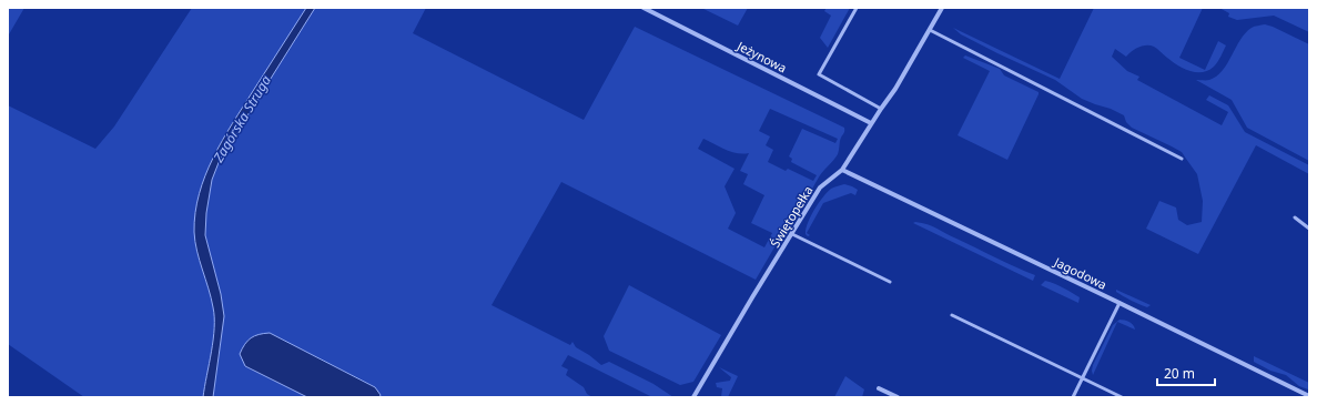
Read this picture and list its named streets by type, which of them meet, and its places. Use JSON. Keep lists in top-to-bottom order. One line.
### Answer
{"streets":{"street":["Jeżynowa","Świętopełka","Jagodowa"]},"crossings":[["Jeżynowa","Świętopełka"],["Świętopełka","Jagodowa"]],"water":["Zagórska Struga"],"scale_bar":"20 m"}
